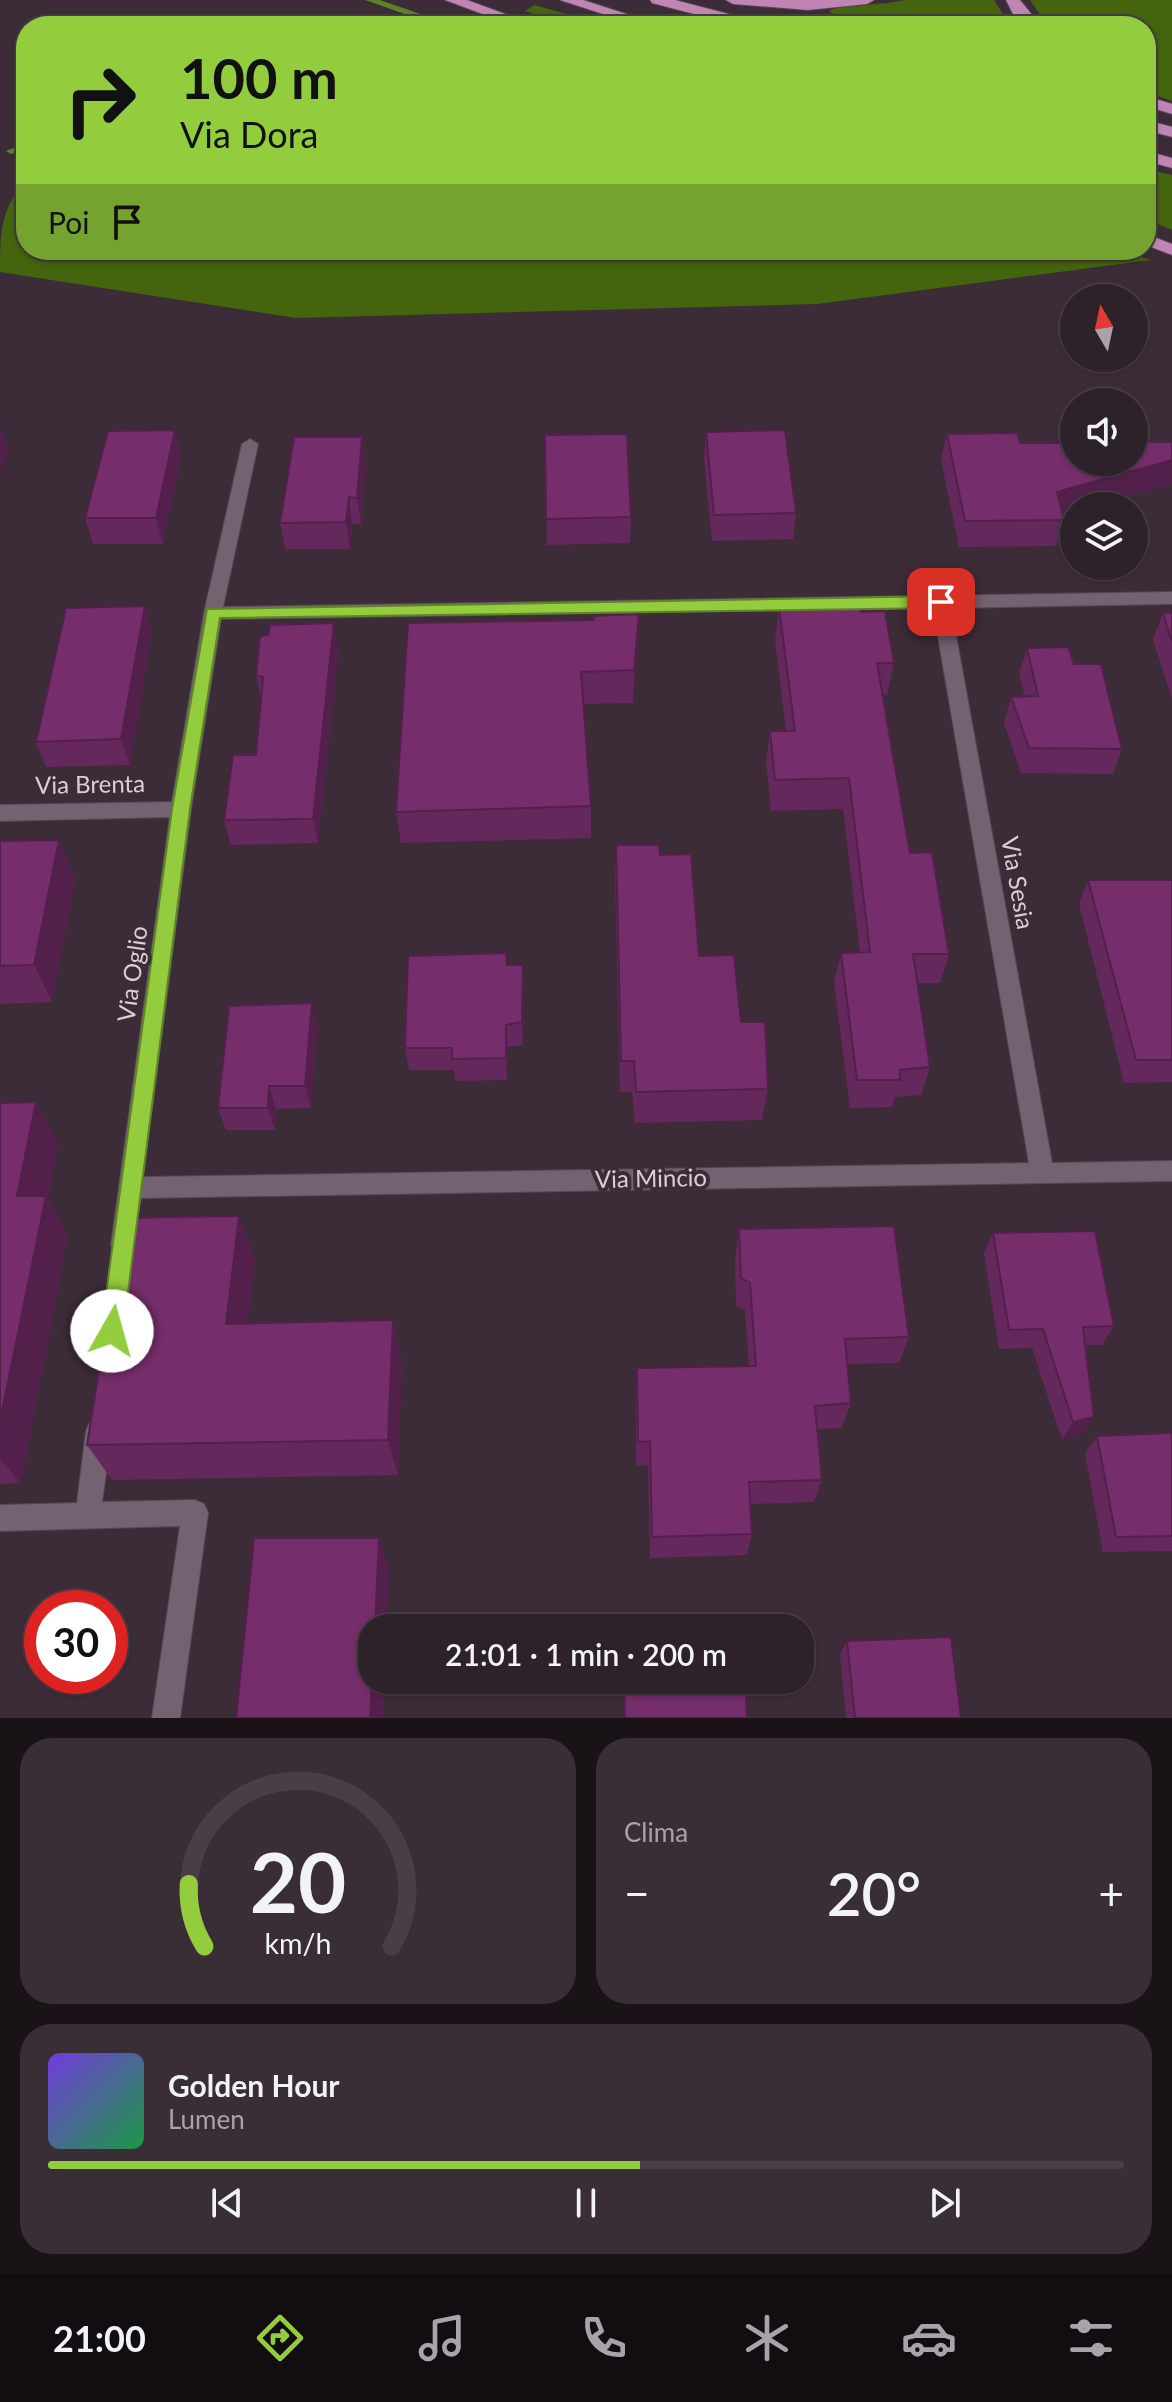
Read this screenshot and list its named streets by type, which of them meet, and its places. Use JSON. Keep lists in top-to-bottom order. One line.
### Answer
{"streets":{"street":["Via Brenta","Via Sesia","Via Oglio","Via Mincio"]},"crossings":[["Via Brenta","Via Oglio"],["Via Sesia","Via Mincio"],["Via Oglio","Via Mincio"]],"north":"top","page":{"turn":["100 m","Via Dora"],"then":"Poi","limit":"30","trip":"21:01 · 1 min · 200 m","tile":"Clima","heat":["−","20°","+"],"song":["Golden Hour","Lumen"],"tabs":"21:00","gauge":["20","km/h"]}}
